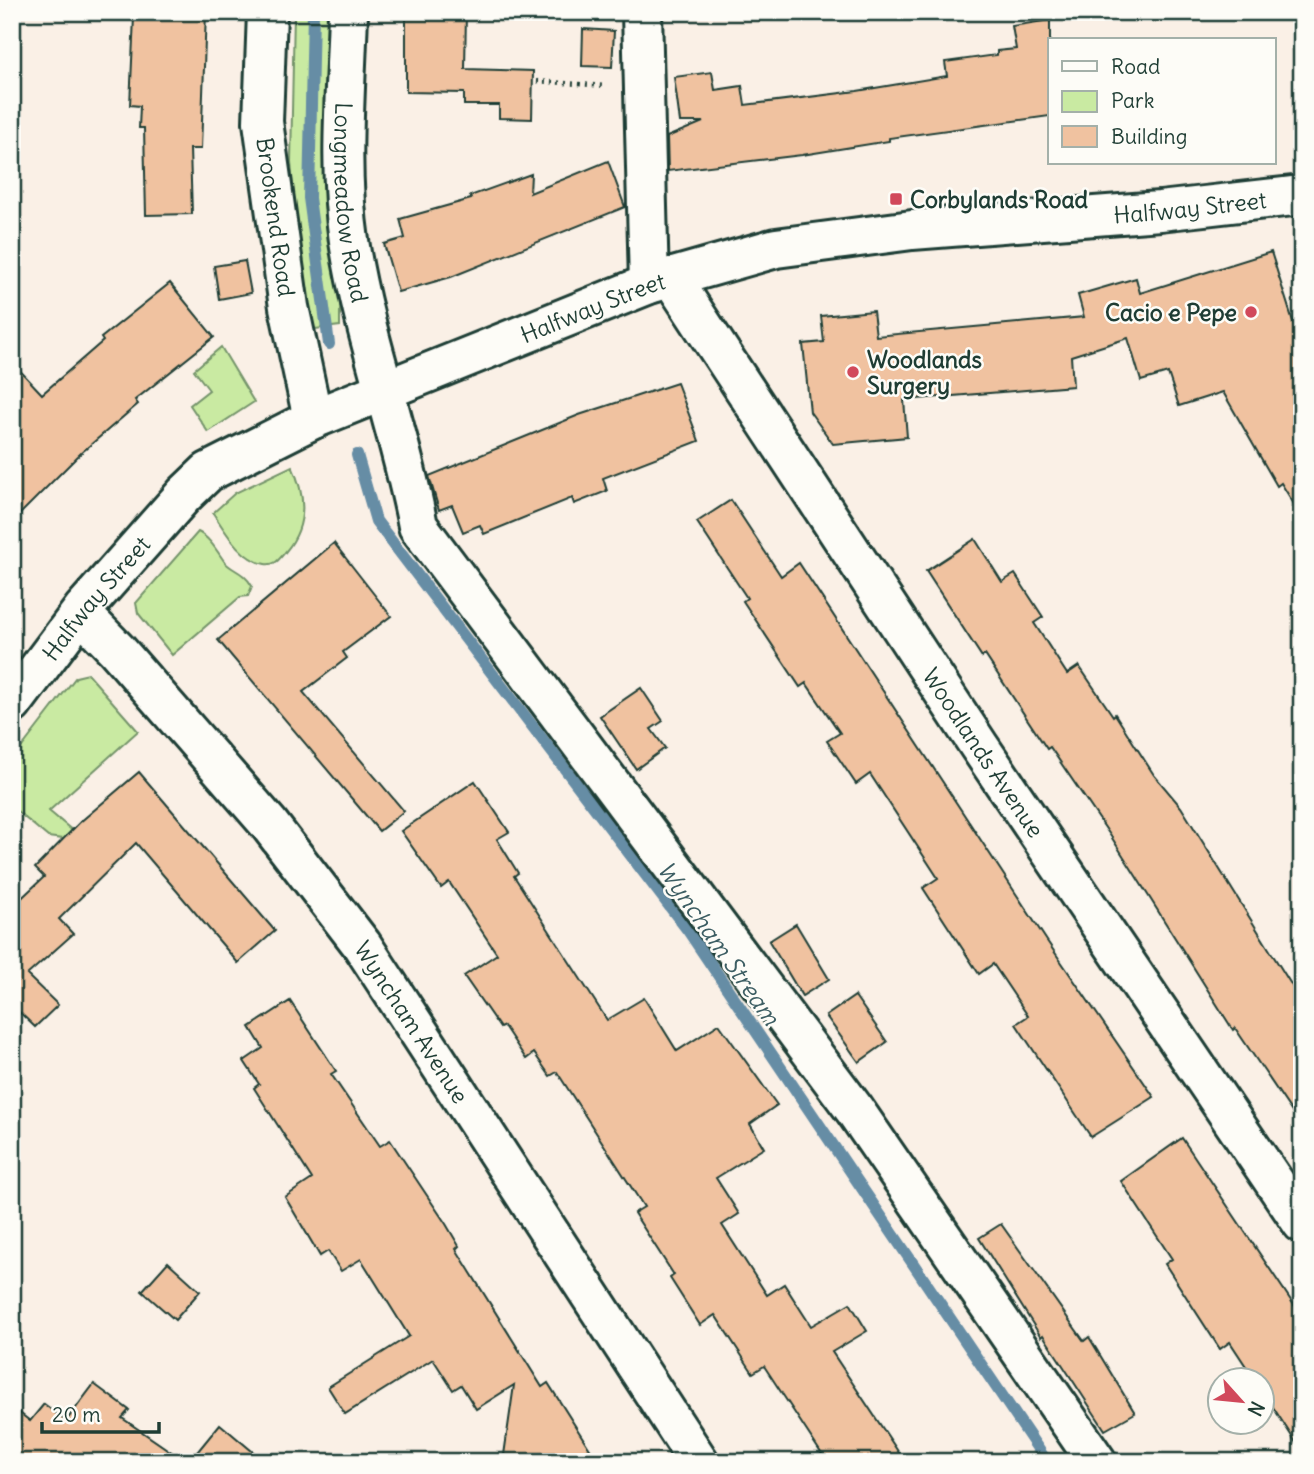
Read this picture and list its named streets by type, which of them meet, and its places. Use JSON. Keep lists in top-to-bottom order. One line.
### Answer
{"streets":{"street":["Longmeadow Road","Halfway Street","Brookend Road","Woodlands Avenue","Wyncham Avenue"]},"crossings":[["Longmeadow Road","Halfway Street"],["Halfway Street","Brookend Road"],["Halfway Street","Woodlands Avenue"],["Halfway Street","Wyncham Avenue"]],"water":["Wyncham Stream"],"places":{"transit":["Corbylands Road"],"other":["Cacio e Pepe","Woodlands Surgery"]},"legend":["Road","Park","Building"],"scale_bar":"20 m","north":"bottom right"}
